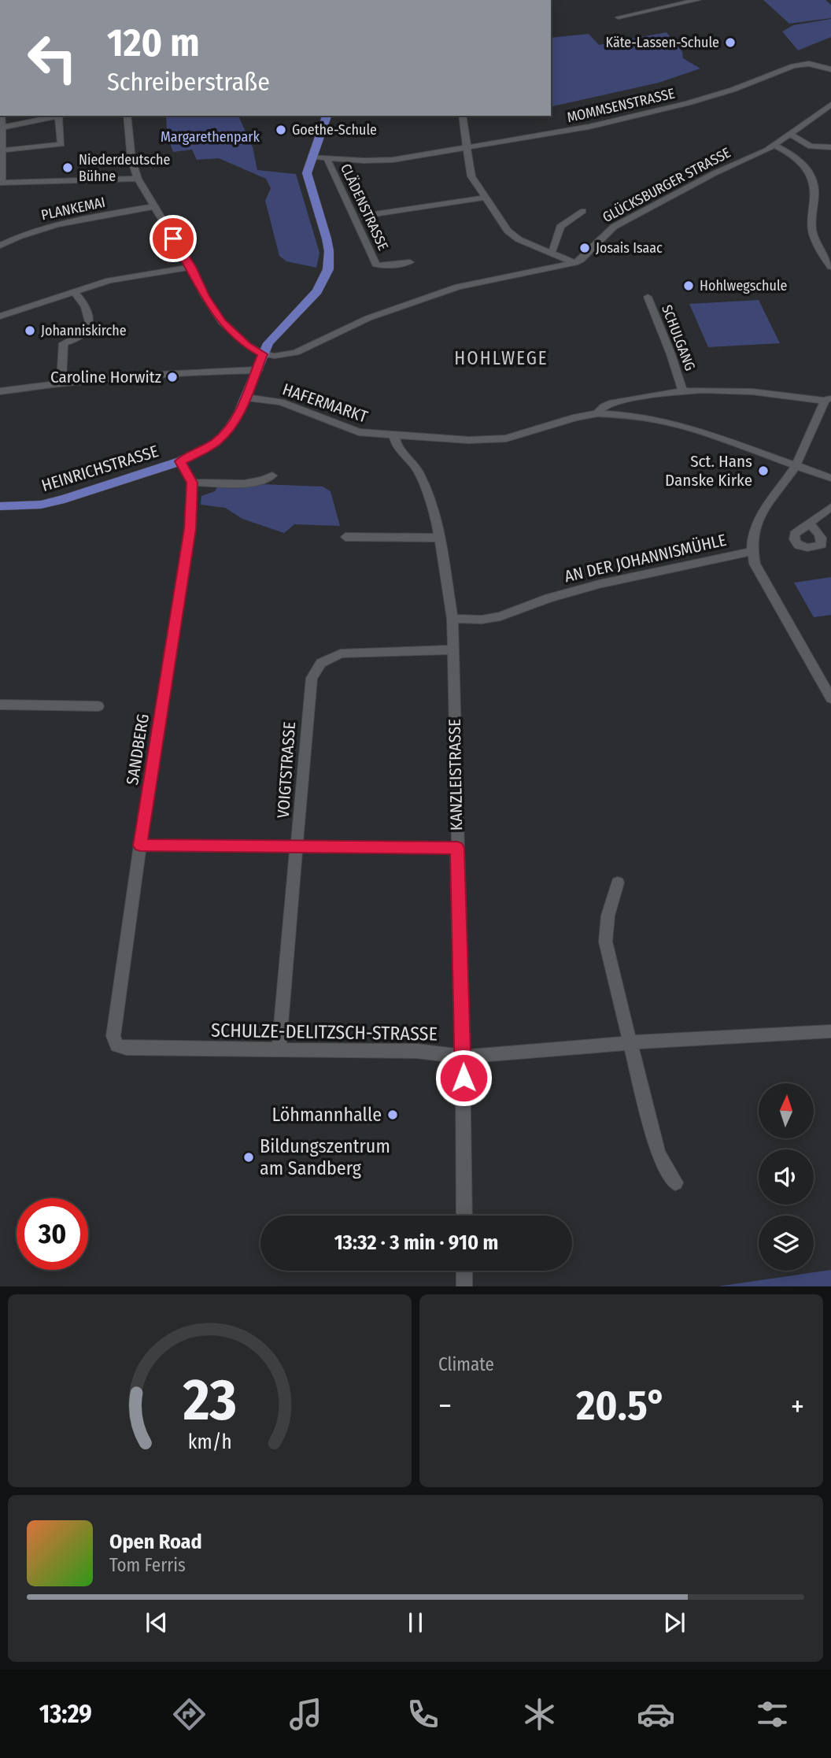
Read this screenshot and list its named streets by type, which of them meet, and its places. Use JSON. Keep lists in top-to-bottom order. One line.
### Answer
{"streets":{"main road":["HEINRICHSTRASSE"],"street":["MOMMSENSTRASSE","GLÜCKSBURGER STRASSE","CLÄDENSTRASSE","PLANKEMAI","SCHULGANG","HAFERMARKT","AN DER JOHANNISMÜHLE","SANDBERG","VOIGTSTRASSE","KANZLEISTRASSE","SCHULZE-DELITZSCH-STRASSE"]},"crossings":[["MOMMSENSTRASSE","CLÄDENSTRASSE"],["MOMMSENSTRASSE","HEINRICHSTRASSE"],["GLÜCKSBURGER STRASSE","HEINRICHSTRASSE"],["HAFERMARKT","HEINRICHSTRASSE"],["HAFERMARKT","KANZLEISTRASSE"],["AN DER JOHANNISMÜHLE","KANZLEISTRASSE"],["SANDBERG","SCHULZE-DELITZSCH-STRASSE"],["VOIGTSTRASSE","KANZLEISTRASSE"],["VOIGTSTRASSE","SCHULZE-DELITZSCH-STRASSE"],["KANZLEISTRASSE","SCHULZE-DELITZSCH-STRASSE"]],"districts":["HOHLWEGE"],"parks":["Margarethenpark"],"places":["Käte-Lassen-Schule","Goethe-Schule","Niederdeutsche Bühne","Josais Isaac","Hohlwegschule","Johanniskirche","Caroline Horwitz","Sct. Hans Danske Kirke","Löhmannhalle","Bildungszentrum am Sandberg"],"north":"top","page":{"turn":["120 m","Schreiberstraße"],"limit":"30","trip":"13:32 · 3 min · 910 m","tile":"Climate","heat":["−","20.5°","+"],"song":["Open Road","Tom Ferris"],"tabs":"13:29","gauge":["23","km/h"]}}
